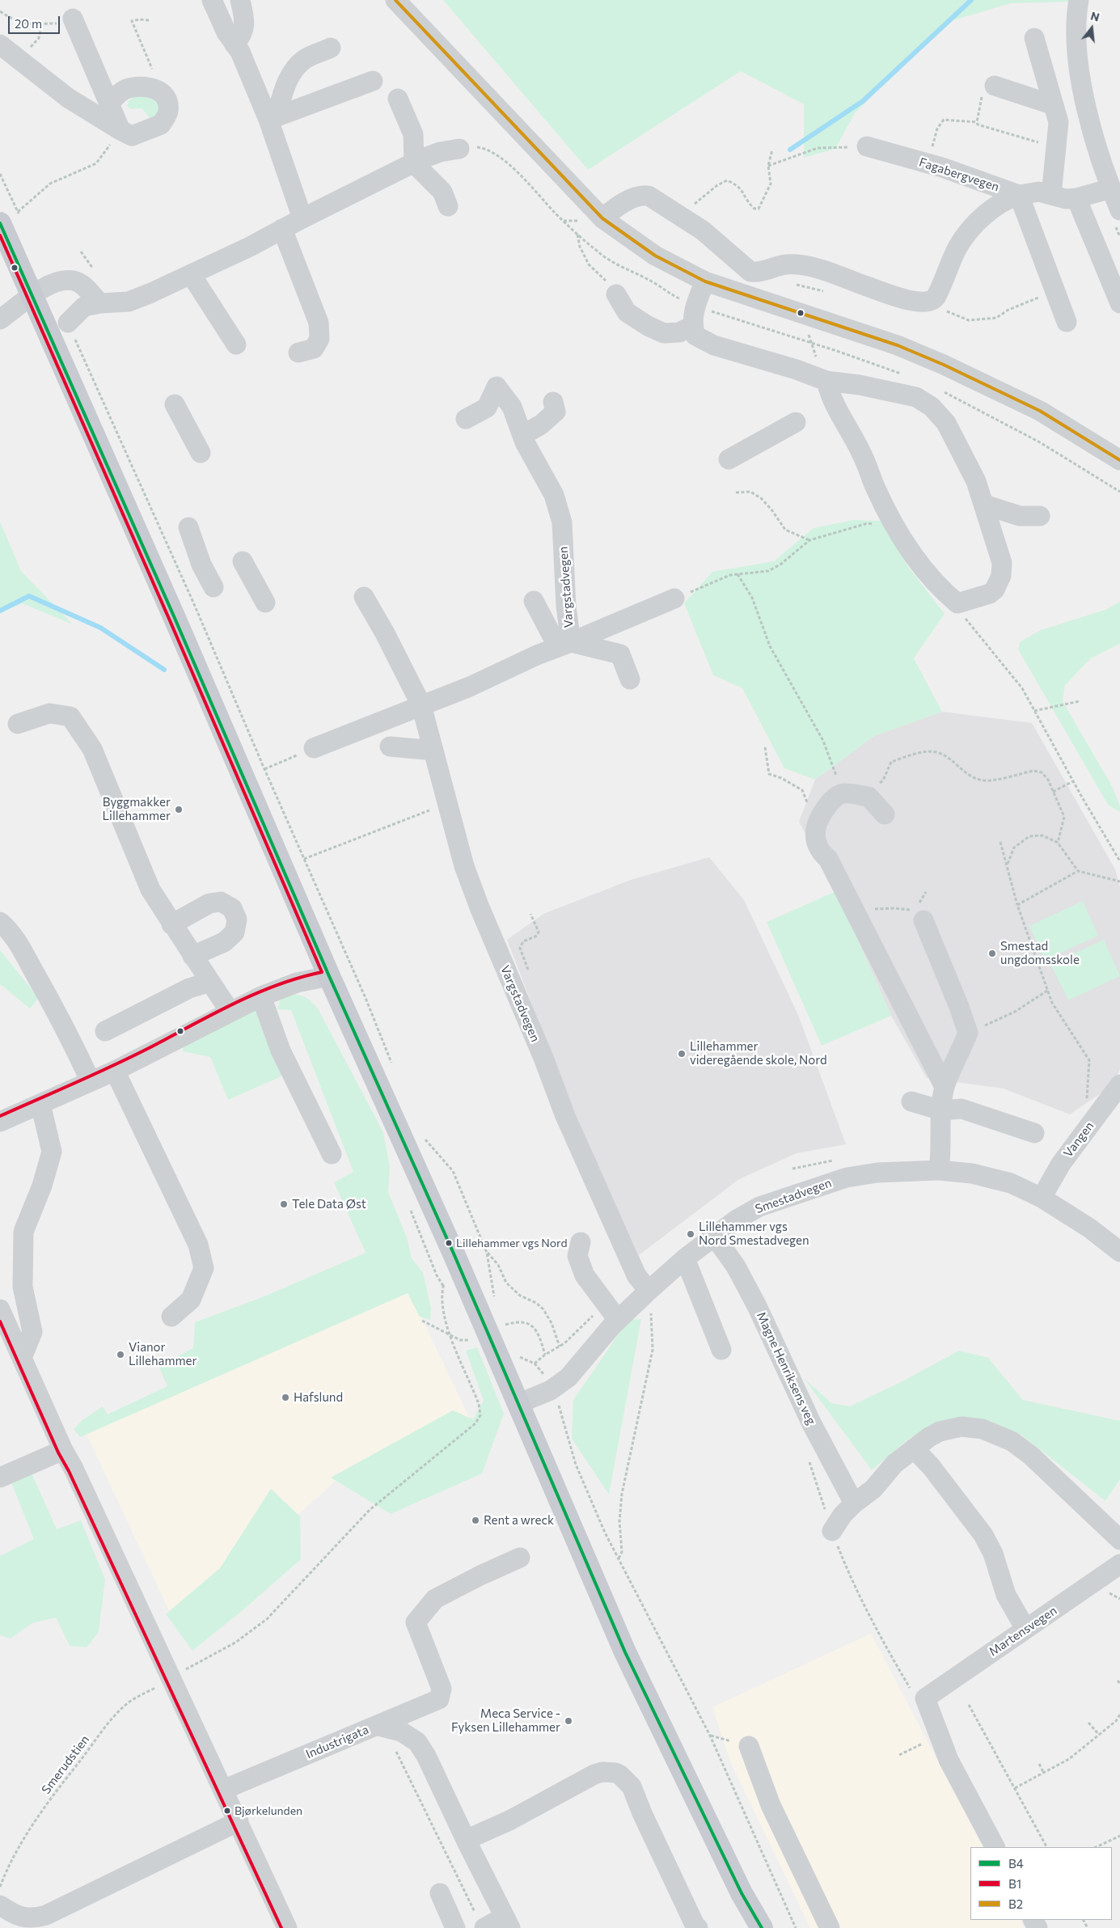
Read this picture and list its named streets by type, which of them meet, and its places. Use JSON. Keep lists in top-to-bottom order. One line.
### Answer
{"streets":{"street":["Fagabergvegen","Vargstadvegen","Vangen","Smestadvegen","Magne Henriksens veg","Martensvegen","Industrigata"],"path":["Smerudstien"]},"crossings":[["Vargstadvegen","Smestadvegen"],["Vangen","Smestadvegen"],["Smestadvegen","Magne Henriksens veg"]],"places":["Byggmakker Lillehammer","Smestad ungdomsskole","Lillehammer videregående skole, Nord","Tele Data Øst","Lillehammer vgs Nord Smestadvegen","Lillehammer vgs Nord","Vianor Lillehammer","Hafslund","Rent a wreck","Meca Service - Fyksen Lillehammer","Bjørkelunden"],"lines":["transit line B2","transit line B4","transit line B1"],"legend":["B4","B1","B2"],"scale_bar":"20 m","north":"top"}
